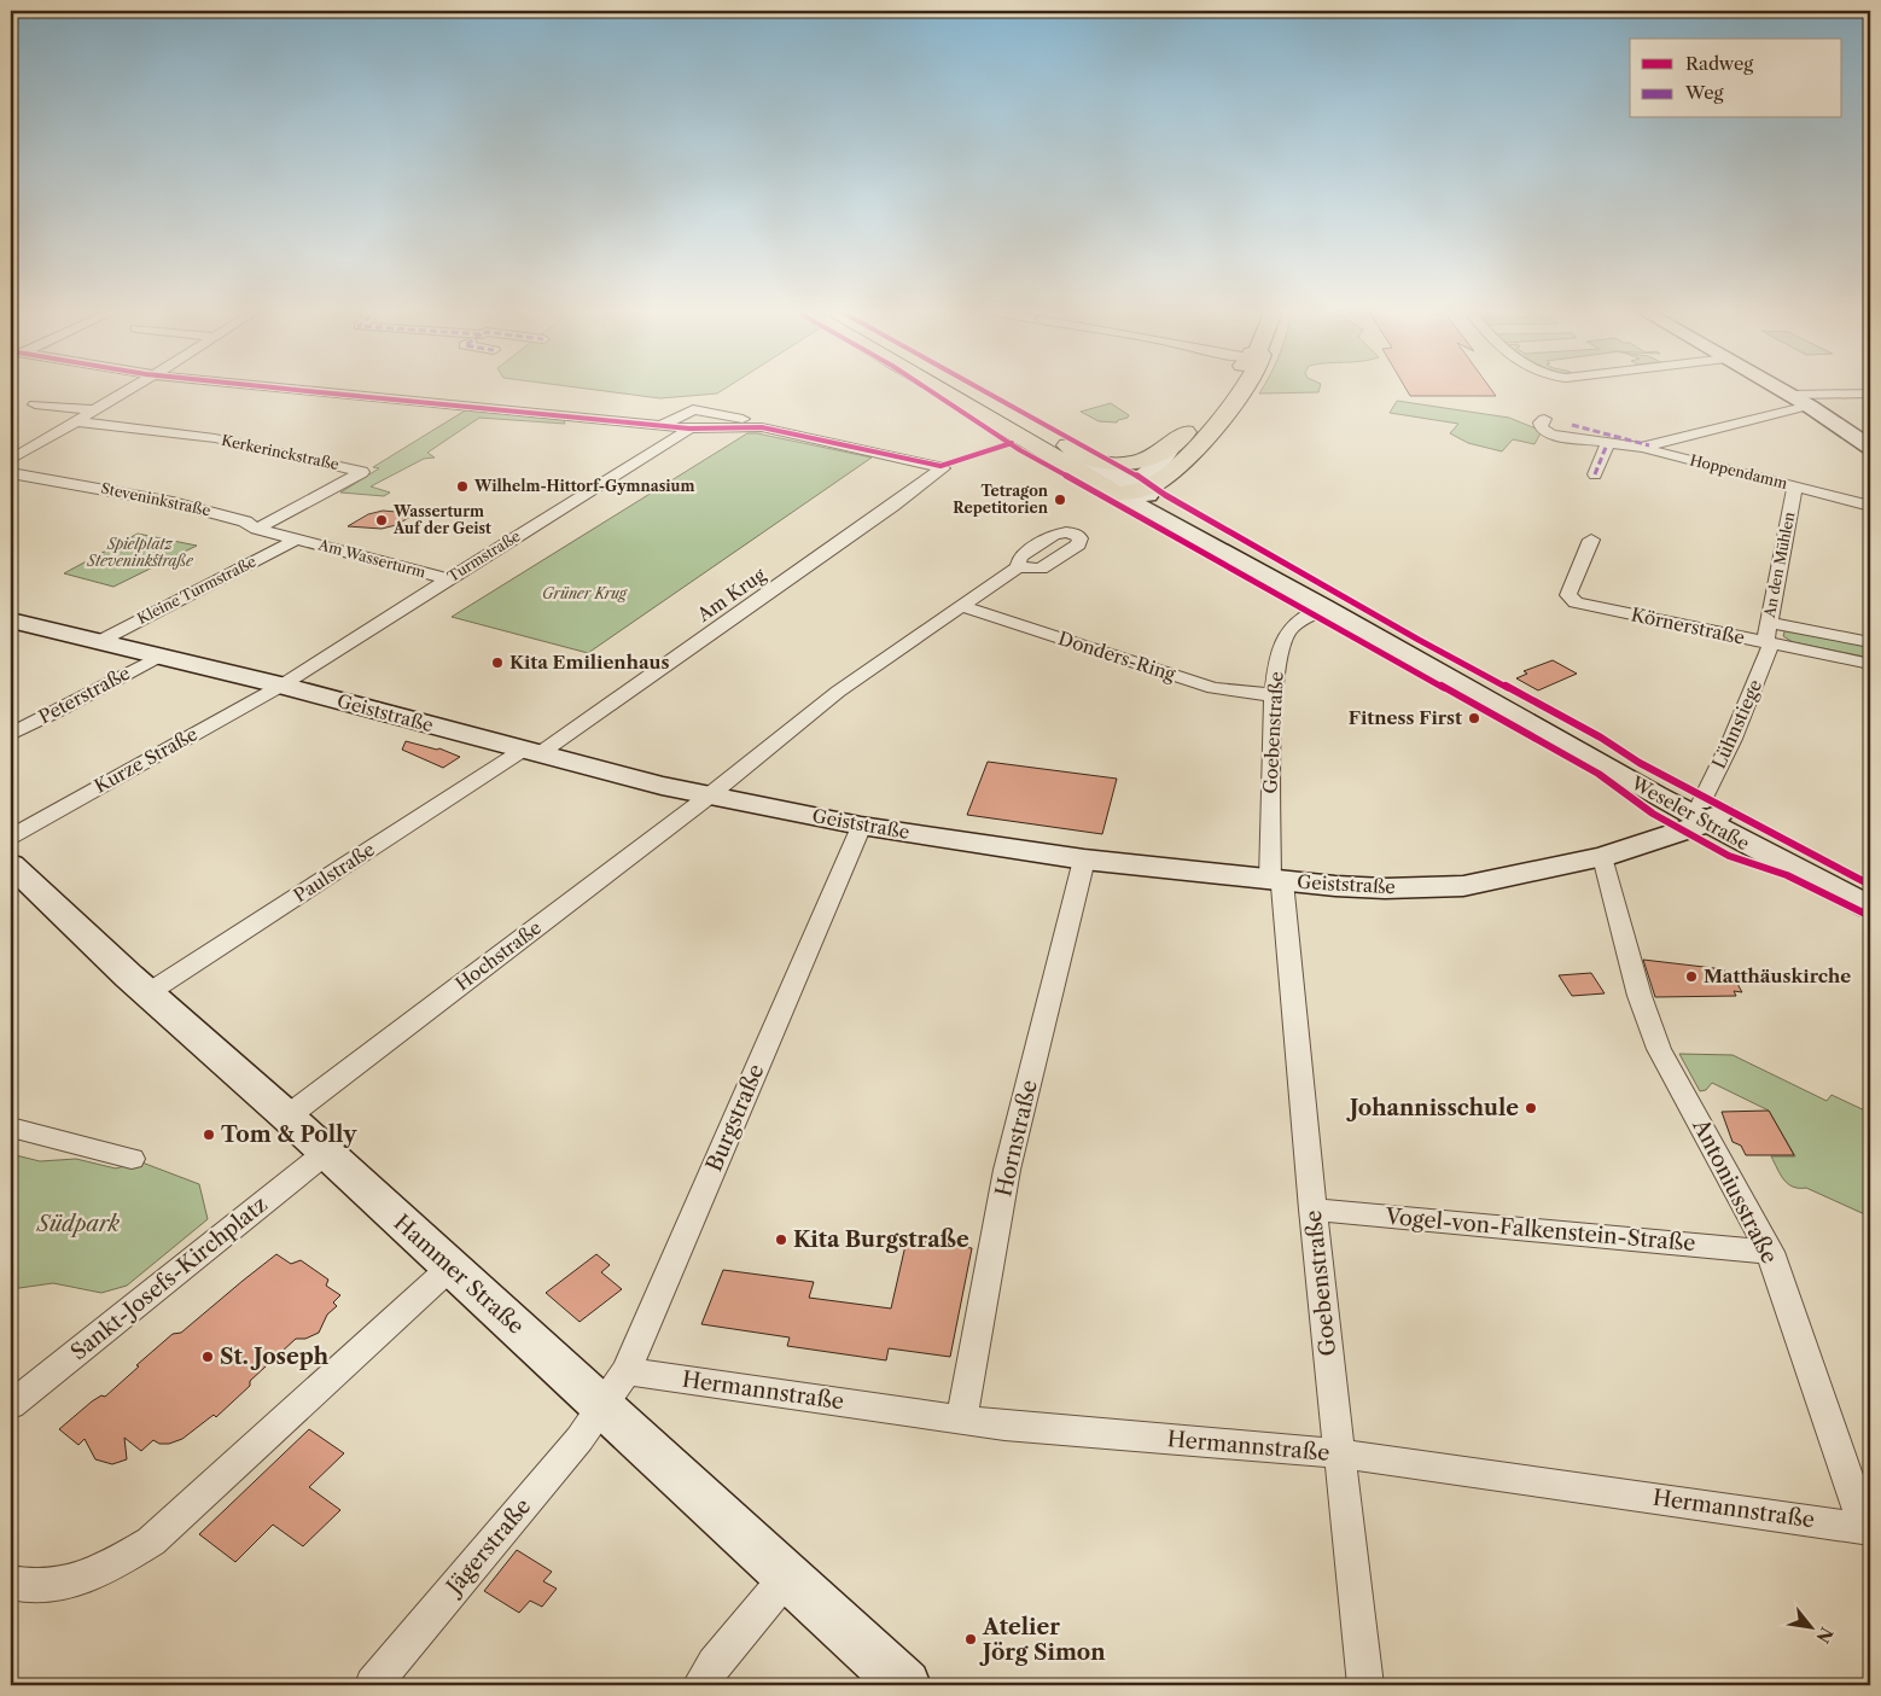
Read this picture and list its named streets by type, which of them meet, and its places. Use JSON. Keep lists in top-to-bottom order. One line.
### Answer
{"streets":{"main road":["Geiststraße","Weseler Straße","Hammer Straße"],"street":["Kerkerinckstraße","Hoppendamm","Steveninkstraße","Turmstraße","Am Wasserturm","An den Mühlen","Kleine Turmstraße","Am Krug","Körnerstraße","Donders-Ring","Peterstraße","Lühnstiege","Goebenstraße","Kurze Straße","Paulstraße","Hochstraße","Burgstraße","Hornstraße","Antoniusstraße","Vogel-von-Falkenstein-Straße","Sankt-Josefs-Kirchplatz","Hermannstraße","Jägerstraße"]},"crossings":[["Kerkerinckstraße","Steveninkstraße"],["Hoppendamm","An den Mühlen"],["Steveninkstraße","Am Wasserturm"],["Steveninkstraße","Kleine Turmstraße"],["Turmstraße","Am Wasserturm"],["Turmstraße","Geiststraße"],["Turmstraße","Kurze Straße"],["Am Wasserturm","Kleine Turmstraße"],["An den Mühlen","Körnerstraße"],["An den Mühlen","Lühnstiege"],["Kleine Turmstraße","Geiststraße"],["Am Krug","Geiststraße"],["Am Krug","Paulstraße"],["Körnerstraße","Lühnstiege"],["Donders-Ring","Goebenstraße"],["Peterstraße","Geiststraße"],["Geiststraße","Lühnstiege"],["Geiststraße","Goebenstraße"],["Geiststraße","Kurze Straße"],["Geiststraße","Weseler Straße"],["Geiststraße","Paulstraße"],["Geiststraße","Hochstraße"],["Geiststraße","Burgstraße"],["Geiststraße","Hornstraße"],["Geiststraße","Antoniusstraße"],["Lühnstiege","Weseler Straße"],["Goebenstraße","Weseler Straße"],["Goebenstraße","Vogel-von-Falkenstein-Straße"],["Goebenstraße","Hermannstraße"],["Paulstraße","Hammer Straße"],["Hochstraße","Hammer Straße"],["Burgstraße","Hammer Straße"],["Burgstraße","Hermannstraße"],["Burgstraße","Jägerstraße"],["Hornstraße","Hermannstraße"],["Antoniusstraße","Vogel-von-Falkenstein-Straße"],["Antoniusstraße","Hermannstraße"],["Hammer Straße","Sankt-Josefs-Kirchplatz"],["Hammer Straße","Hermannstraße"],["Hammer Straße","Jägerstraße"],["Hermannstraße","Jägerstraße"]],"parks":["Spielplatz Steveninkstraße","Grüner Krug","Südpark"],"places":["Wilhelm-Hittorf-Gymnasium","Tetragon Repetitorien","Wasserturm Auf der Geist","Kita Emilienhaus","Fitness First","Matthäuskirche","Johannisschule","Tom & Polly","Kita Burgstraße","St. Joseph","Atelier Jörg Simon"],"legend":["Radweg","Weg"],"north":"bottom right"}
